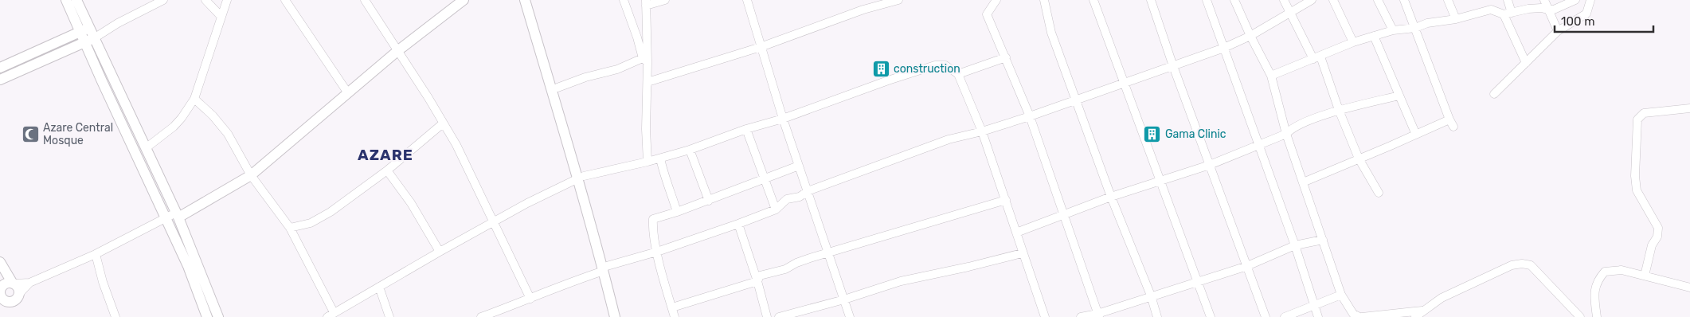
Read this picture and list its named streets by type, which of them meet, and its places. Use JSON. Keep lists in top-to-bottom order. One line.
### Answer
{"districts":["AZARE"],"places":{"building":["construction","Gama Clinic"],"mosque":["Azare Central Mosque"]},"scale_bar":"100 m"}
